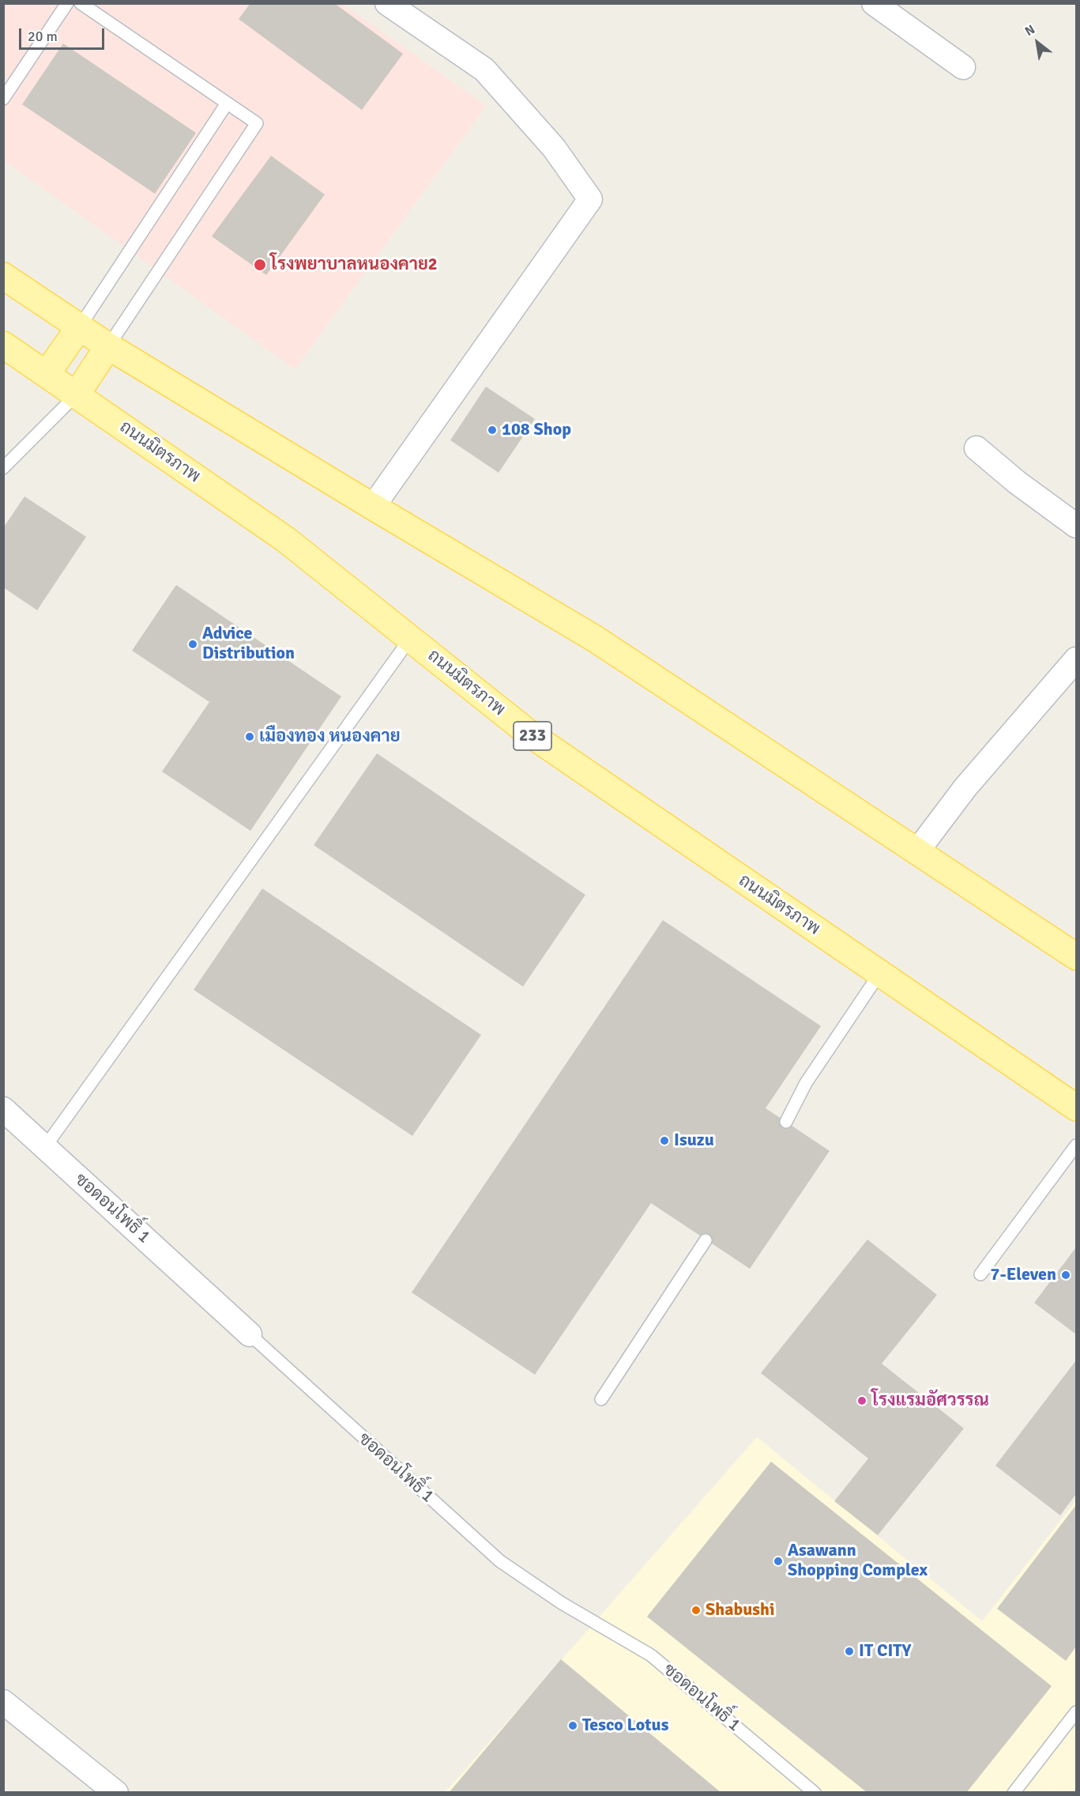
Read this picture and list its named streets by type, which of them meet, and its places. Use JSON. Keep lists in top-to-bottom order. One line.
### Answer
{"streets":{"main road":["ถนนมิตรภาพ","233"],"street":["ซอดอนโพธิ์ 1"]},"places":["โรงพยาบาลหนองคาย2","108 Shop","Advice Distribution","เมืองทอง หนองคาย","Isuzu","7-Eleven","โรงแรมอัศวรรณ","Asawann Shopping Complex","Shabushi","IT CITY","Tesco Lotus"],"scale_bar":"20 m","north":"top left"}
